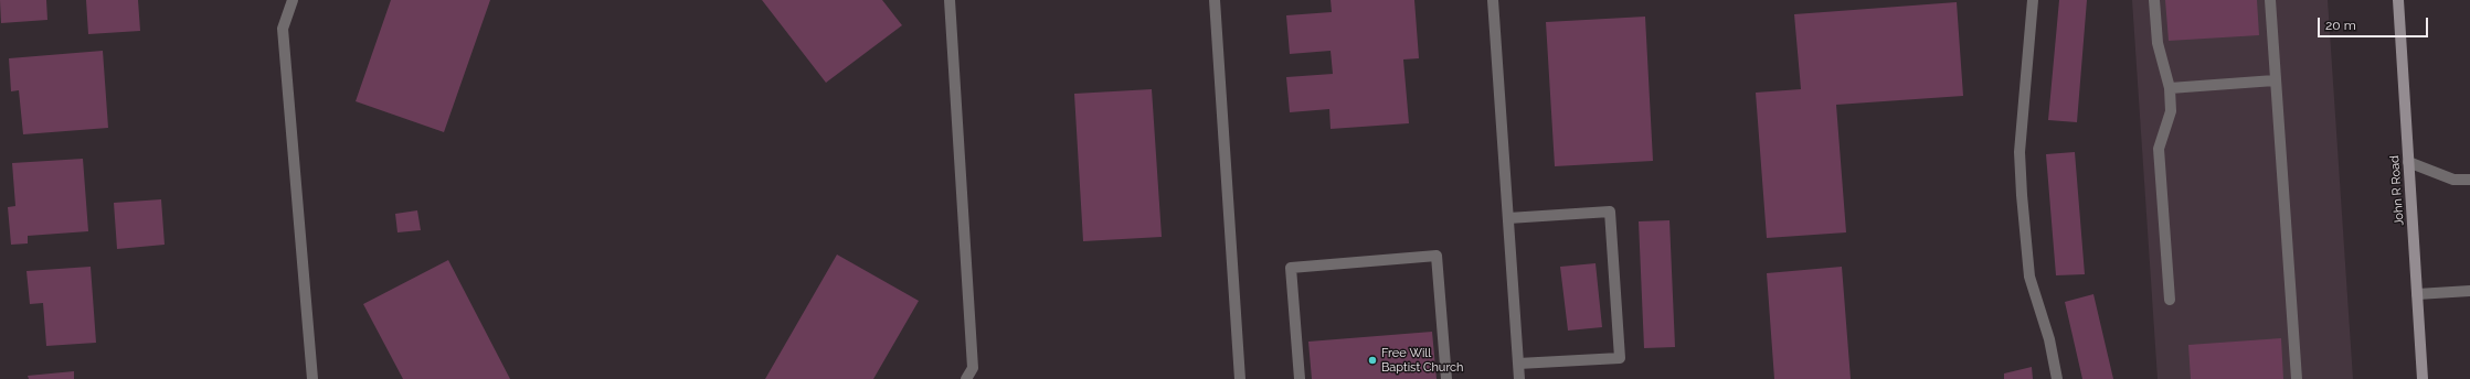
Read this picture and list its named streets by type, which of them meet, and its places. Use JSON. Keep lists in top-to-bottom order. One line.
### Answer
{"streets":{"main road":["John R Road"]},"places":["Free Will Baptist Church"],"scale_bar":"20 m"}
